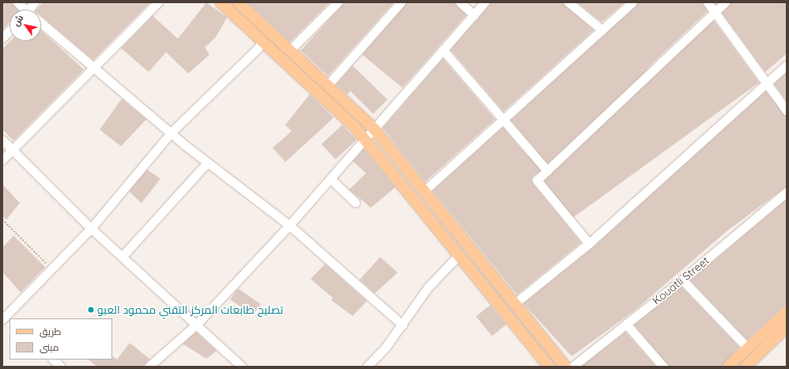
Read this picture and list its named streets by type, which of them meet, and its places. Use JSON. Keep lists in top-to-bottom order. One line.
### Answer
{"streets":{"street":["Kouatli Street"]},"places":["تصليح طابعات المركز التقني محمود العبو"],"legend":["طريق","مبنى"],"north":"top left"}
